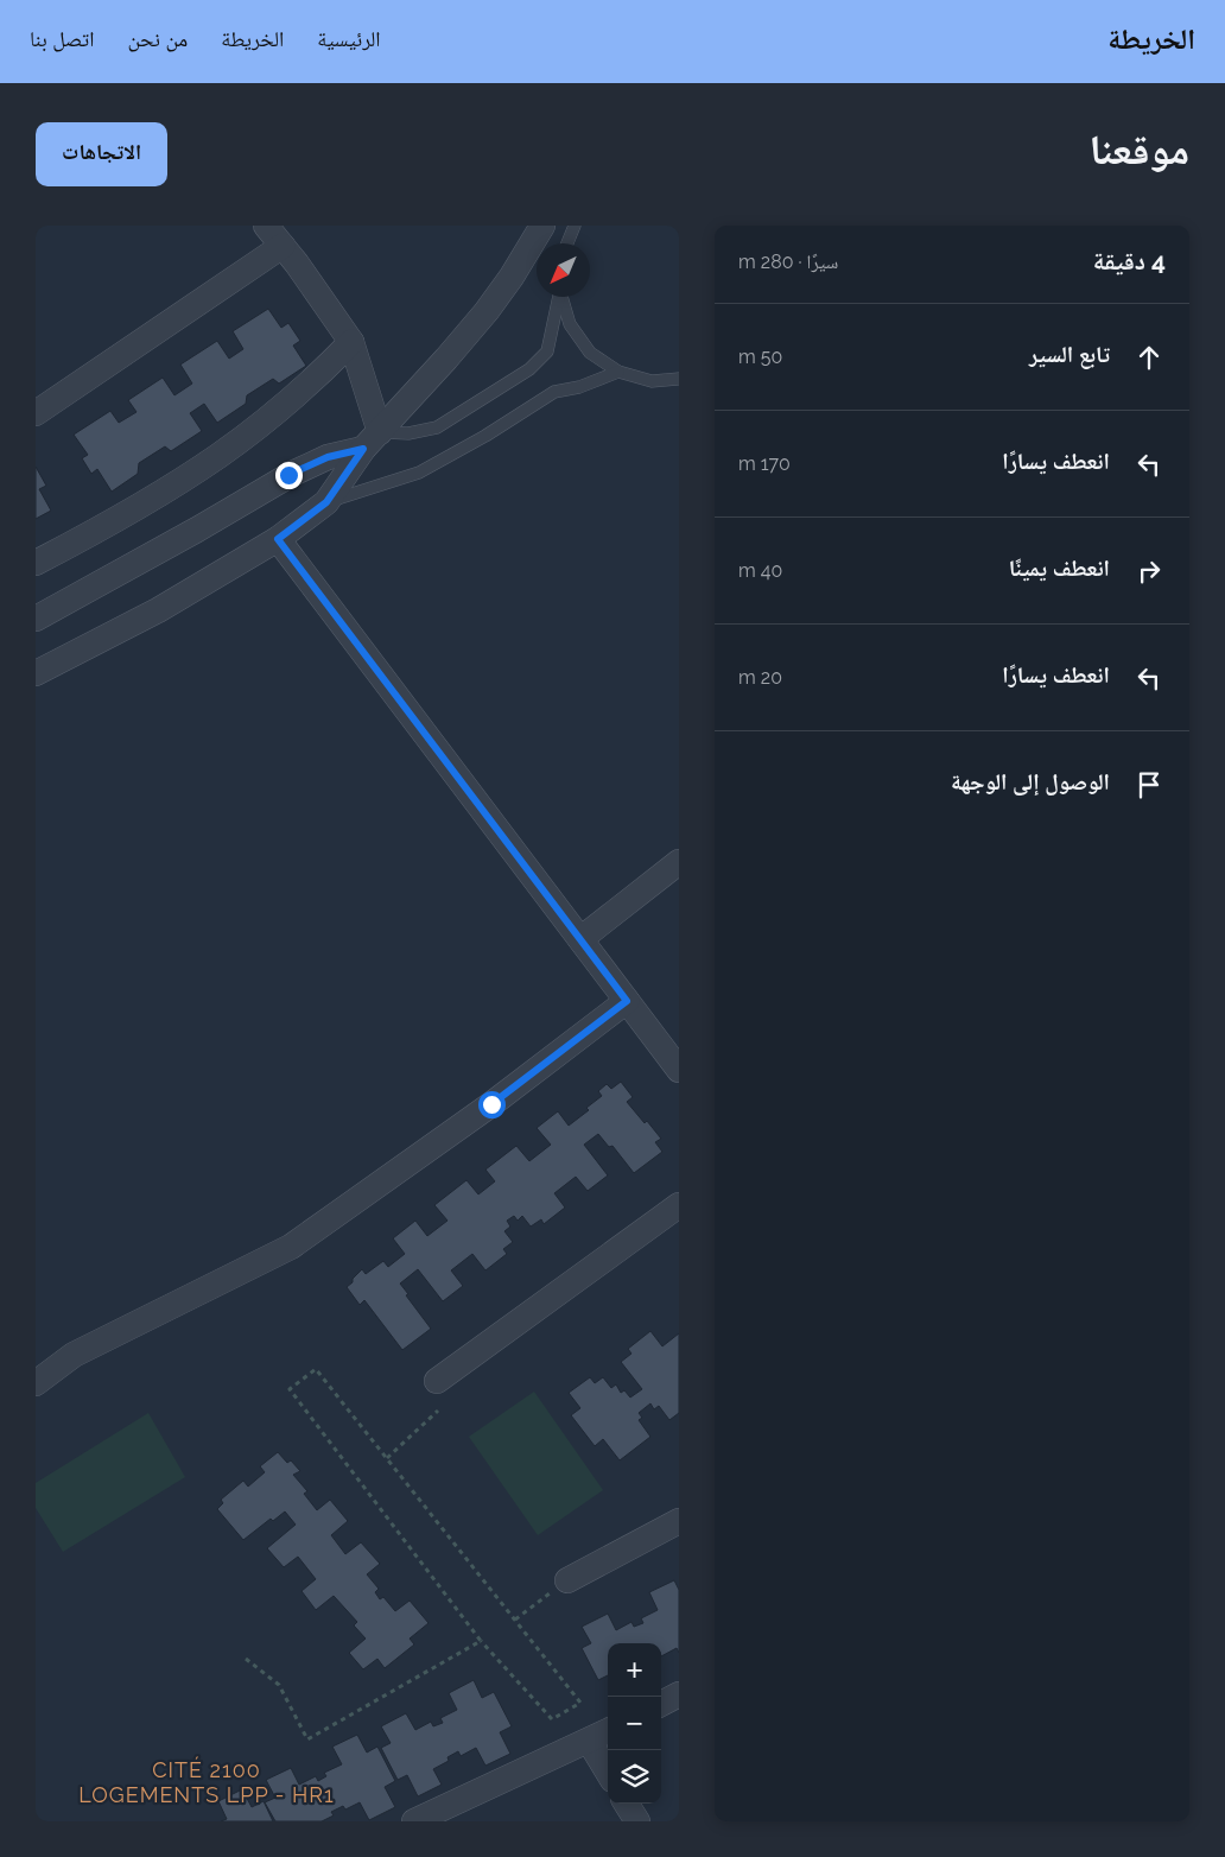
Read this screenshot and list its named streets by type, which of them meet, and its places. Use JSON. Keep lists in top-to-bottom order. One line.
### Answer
{"districts":["CITÉ 2100 LOGEMENTS LPP - HR1"],"north":"bottom left","page":{"header":"الخريطة","nav":["الرئيسية","الخريطة","من نحن","اتصل بنا"],"title":"موقعنا","buttons":"الاتجاهات","heading":["4 دقيقة","سيرًا · 280 m"],"list":[["تابع السير","50 m"],["انعطف يسارًا","170 m"],["انعطف يمينًا","40 m"],["انعطف يسارًا","20 m"],"الوصول إلى الوجهة"],"map_buttons":["+","−"]}}
